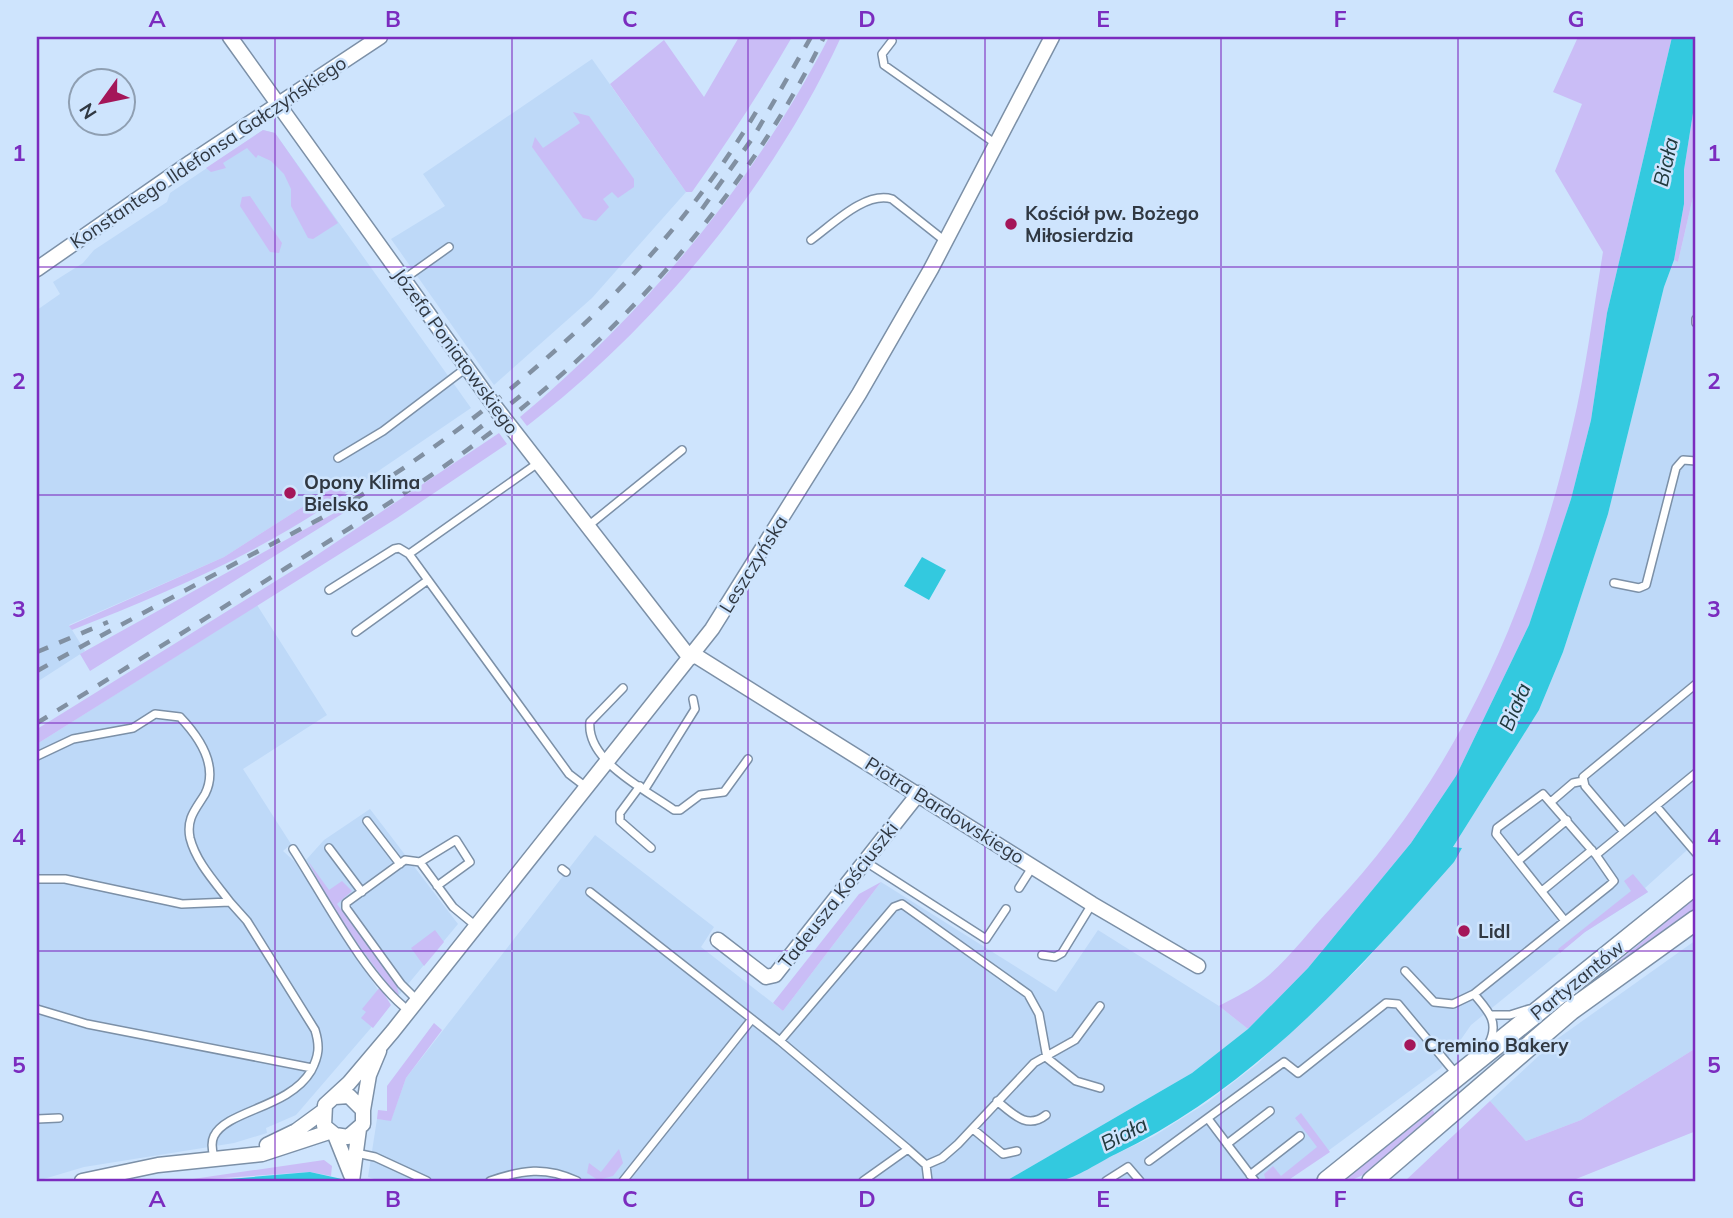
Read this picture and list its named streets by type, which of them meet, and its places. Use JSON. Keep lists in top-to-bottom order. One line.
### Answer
{"streets":{"main road":["Partyzantów"],"street":["Konstantego Ildefonsa Gałczyńskiego","Józefa Poniatowskiego","Leszczyńska","Piotra Bardowskiego","Tadeusza Kościuszki"]},"crossings":[["Konstantego Ildefonsa Gałczyńskiego","Józefa Poniatowskiego"],["Józefa Poniatowskiego","Leszczyńska"],["Józefa Poniatowskiego","Piotra Bardowskiego"],["Leszczyńska","Piotra Bardowskiego"],["Piotra Bardowskiego","Tadeusza Kościuszki"]],"water":["Biała"],"places":["Kościół pw. Bożego Miłosierdzia","Opony Klima Bielsko","Lidl","Cremino Bakery"],"north":"bottom left","grid":{"columns":["A","B","C","D","E","F","G"],"rows":["1","2","3","4","5"]}}
